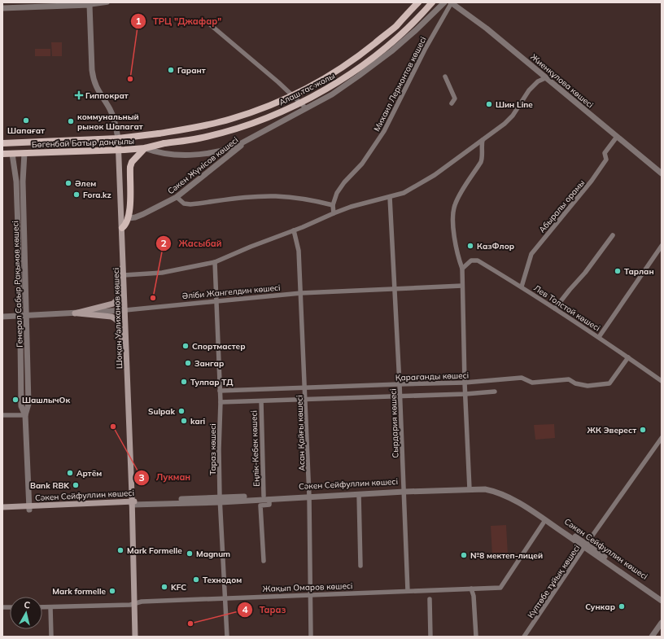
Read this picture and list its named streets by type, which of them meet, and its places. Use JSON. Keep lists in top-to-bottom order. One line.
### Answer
{"streets":{"main road":["Алаш тас жолы","Бөгенбай Батыр даңғылы","Шоқан Уәлиханов көшесі","Сәкен Сейфуллин көшесі"],"street":["Жиенқұлова көшесі","Михаил Лермонтов көшесі","Сәкен Жүнісов көшесі","Абыралы орамы","Генерал Сабыр Рақымов көшесі","Әліби Жангелдин көшесі","Лев Толстой көшесі","Қарағанды көшесі","Сырдария көшесі","Асан Қайғы көшесі","Еңлік-Кебек көшесі","Тараз көшесі","Күлтөбе тұйық көшесі","Жақып Омаров көшесі"]},"crossings":[["Жиенқұлова көшесі","Михаил Лермонтов көшесі"],["Жиенқұлова көшесі","Абыралы орамы"],["Алаш тас жолы","Бөгенбай Батыр даңғылы"],["Бөгенбай Батыр даңғылы","Генерал Сабыр Рақымов көшесі"],["Бөгенбай Батыр даңғылы","Шоқан Уәлиханов көшесі"],["Абыралы орамы","Лев Толстой көшесі"],["Генерал Сабыр Рақымов көшесі","Әліби Жангелдин көшесі"],["Генерал Сабыр Рақымов көшесі","Сәкен Сейфуллин көшесі"],["Әліби Жангелдин көшесі","Шоқан Уәлиханов көшесі"],["Әліби Жангелдин көшесі","Сырдария көшесі"],["Әліби Жангелдин көшесі","Асан Қайғы көшесі"],["Әліби Жангелдин көшесі","Тараз көшесі"],["Лев Толстой көшесі","Қарағанды көшесі"],["Шоқан Уәлиханов көшесі","Сәкен Сейфуллин көшесі"],["Шоқан Уәлиханов көшесі","Жақып Омаров көшесі"],["Қарағанды көшесі","Сырдария көшесі"],["Қарағанды көшесі","Асан Қайғы көшесі"],["Қарағанды көшесі","Тараз көшесі"],["Сырдария көшесі","Сәкен Сейфуллин көшесі"],["Сырдария көшесі","Жақып Омаров көшесі"],["Асан Қайғы көшесі","Сәкен Сейфуллин көшесі"],["Асан Қайғы көшесі","Жақып Омаров көшесі"],["Еңлік-Кебек көшесі","Сәкен Сейфуллин көшесі"],["Тараз көшесі","Сәкен Сейфуллин көшесі"],["Тараз көшесі","Жақып Омаров көшесі"],["Сәкен Сейфуллин көшесі","Күлтөбе тұйық көшесі"],["Сәкен Сейфуллин көшесі","Жақып Омаров көшесі"]],"places":{"other":["Гарант","ТРЦ \"Джафар\"","Шин Line","Шапағат","коммунальный рынок Шапагат","Әлем","Fora.kz","КазФлор","Тарлан","Жасыбай","Спортмастер","Зангар","Тулпар ТД","ШашлычОк","Sulpak","kari","Лукман","ЖК Эверест","Артём","Bank RBK","Mark Formelle","Magnum","№8 мектеп-лицей","Технодом","KFC","Mark formelle","Сункар","Тараз"],"health":["Гиппократ"]},"north":"top"}
